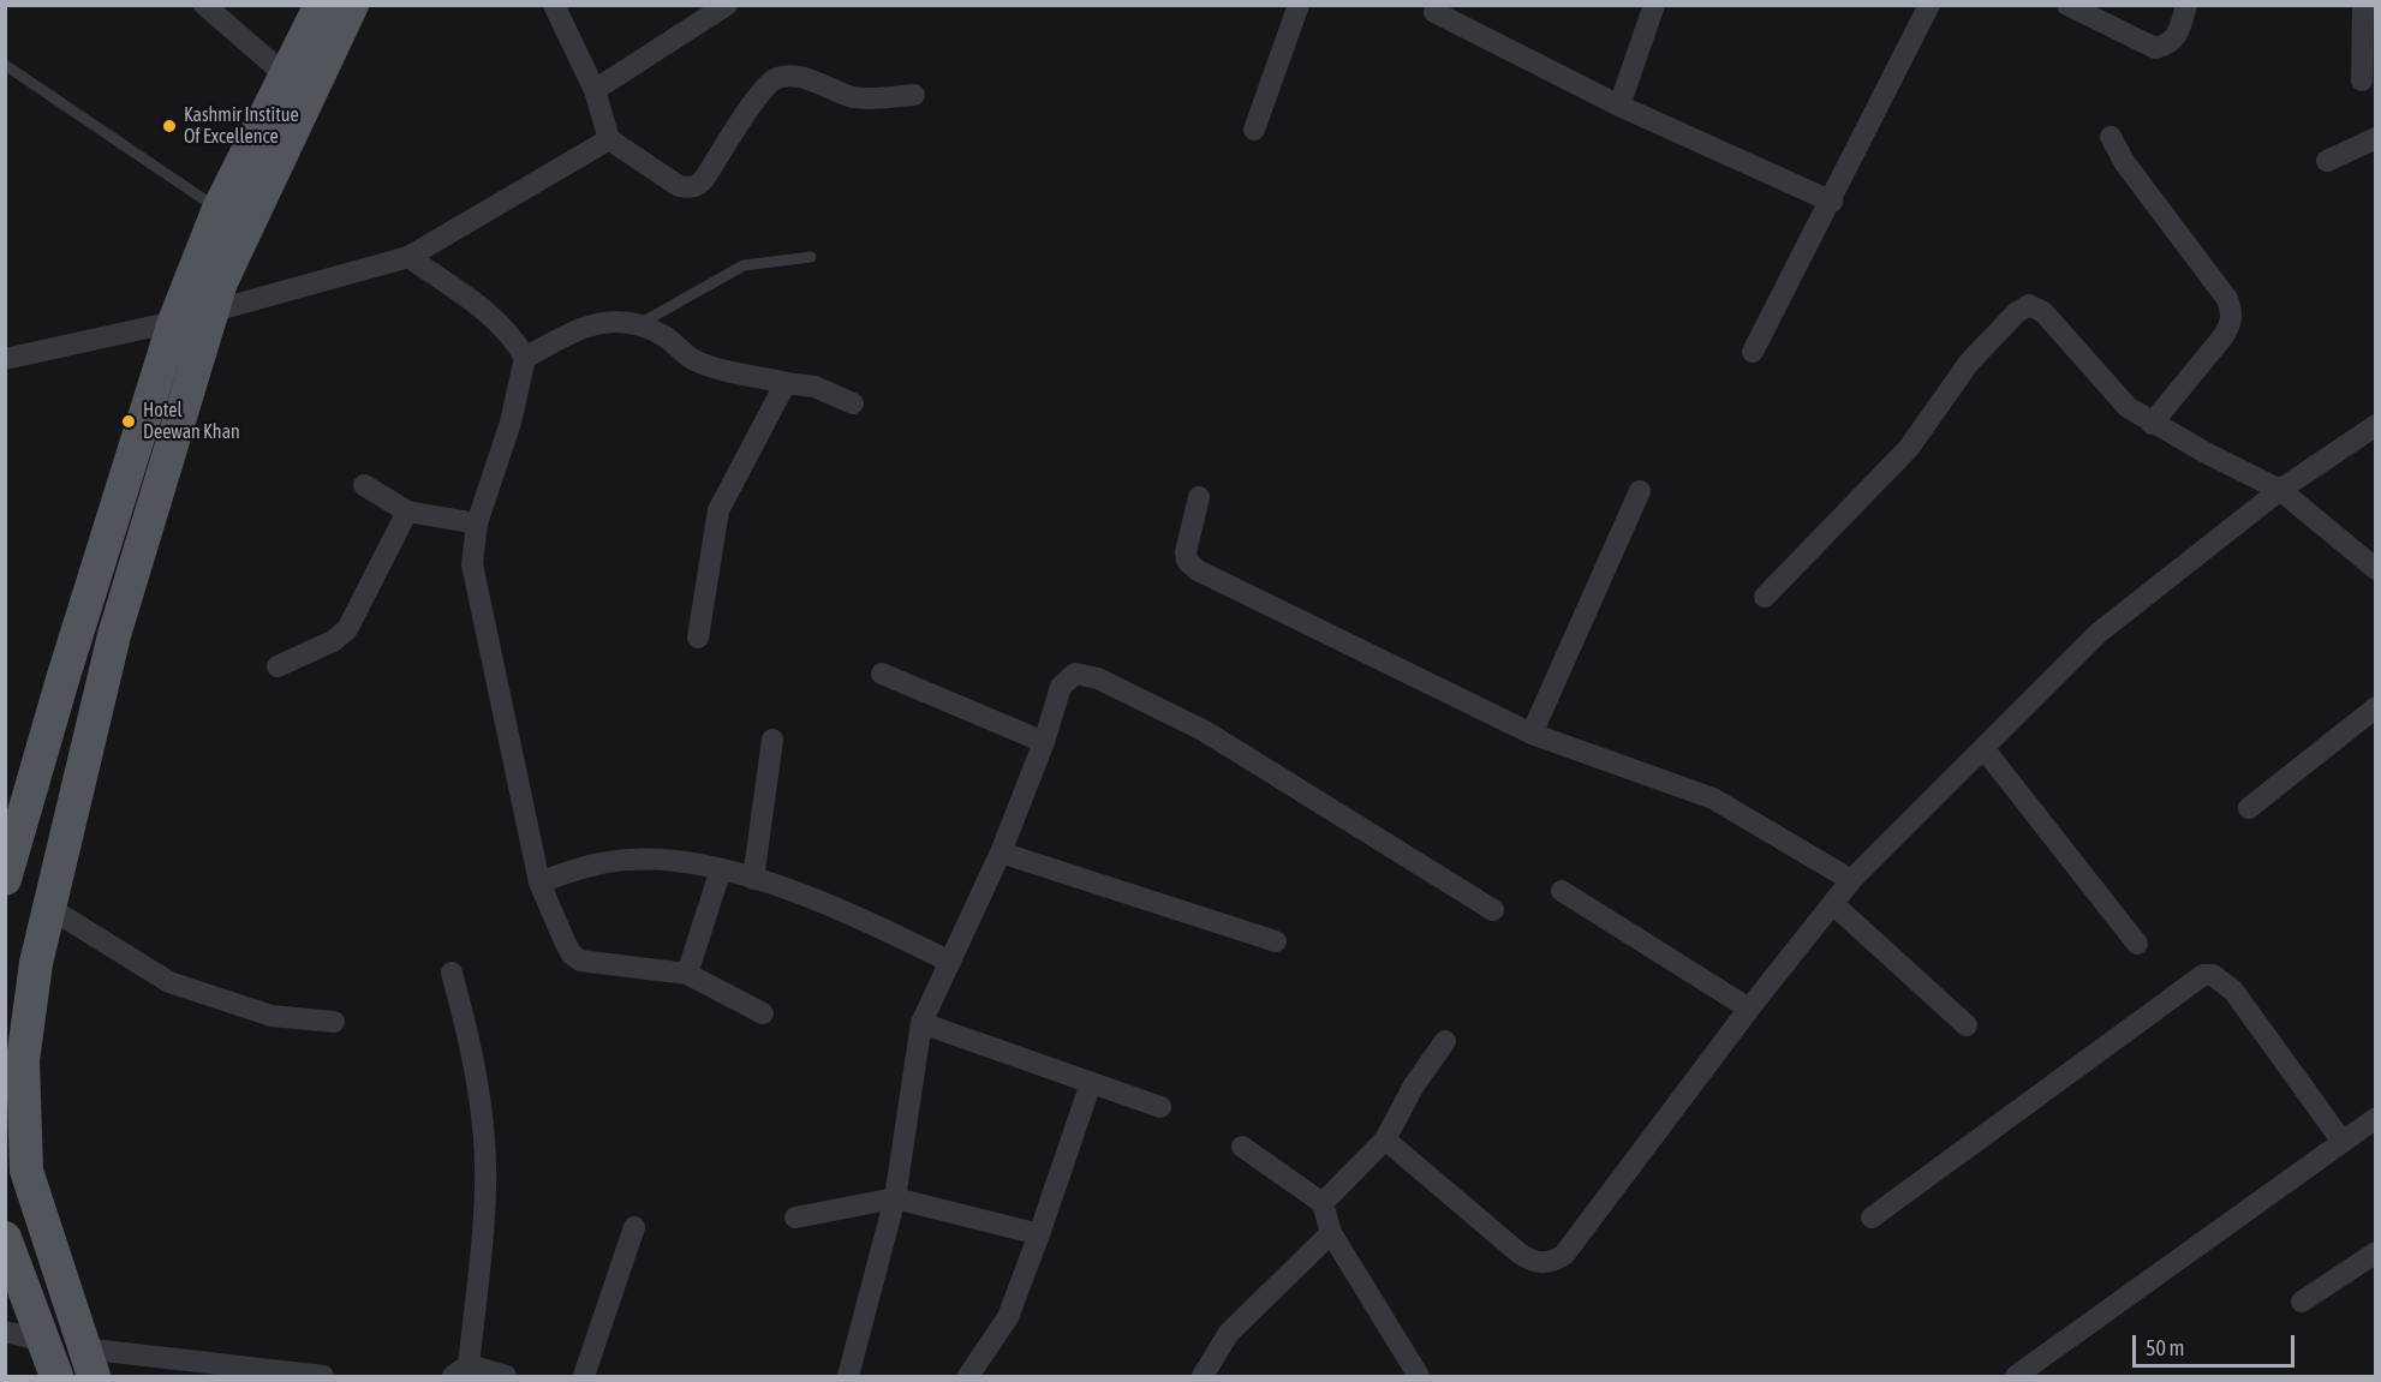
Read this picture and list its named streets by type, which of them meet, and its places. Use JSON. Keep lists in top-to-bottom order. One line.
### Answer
{"places":["Kashmir Institue Of Excellence","Hotel Deewan Khan"],"scale_bar":"50 m"}
